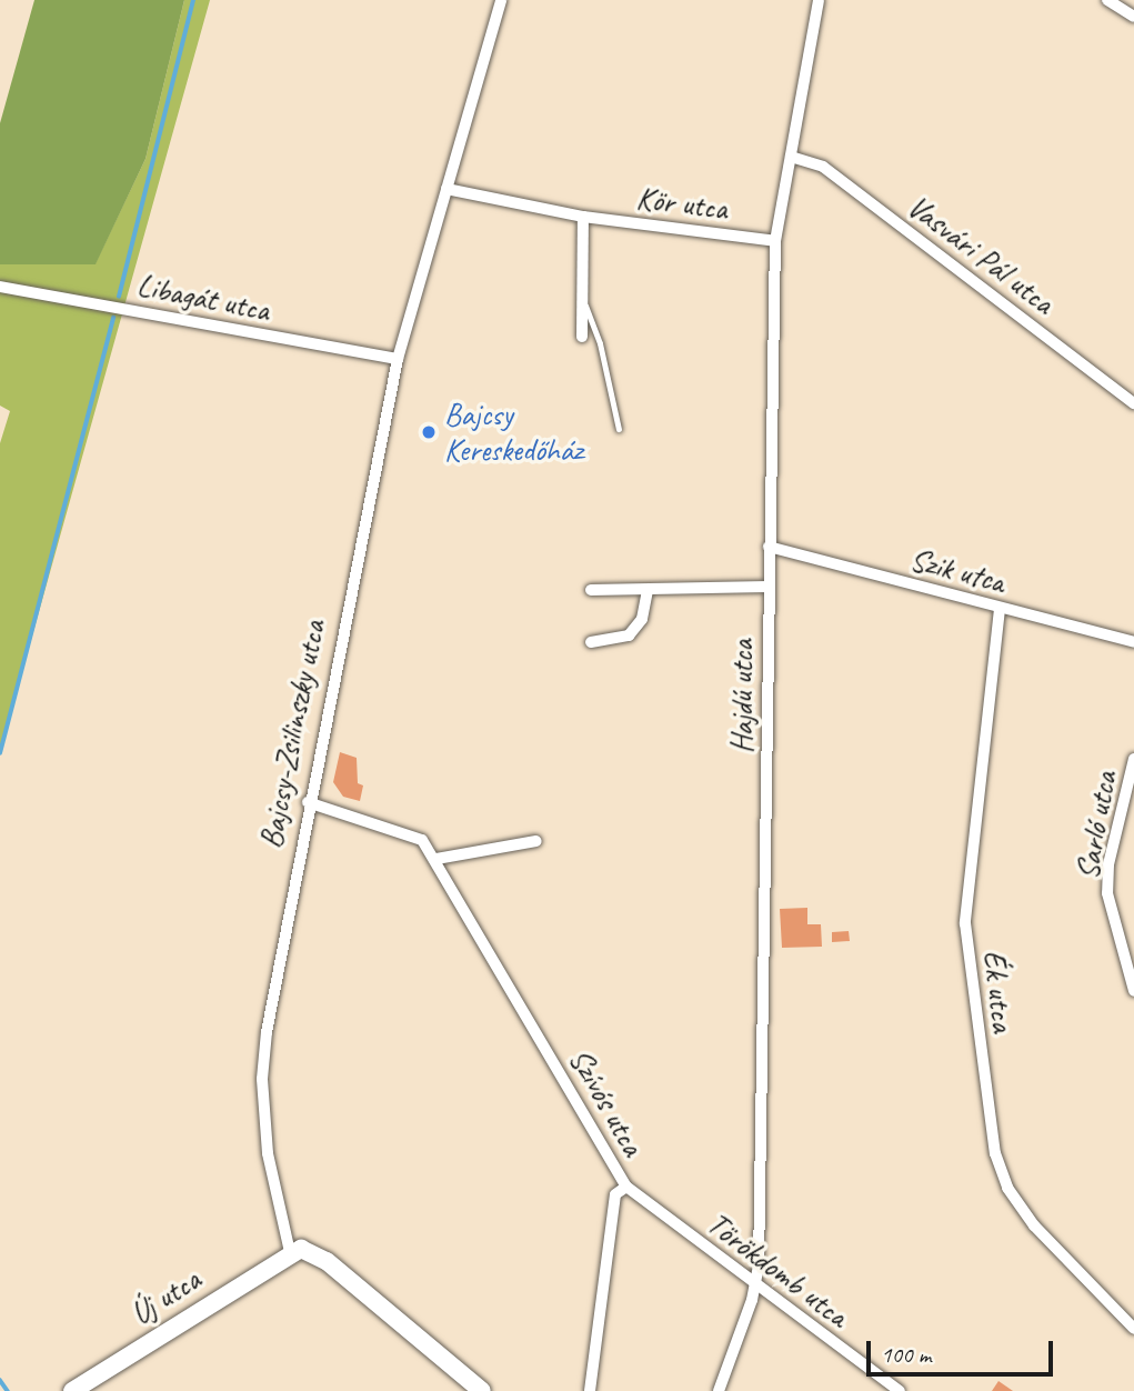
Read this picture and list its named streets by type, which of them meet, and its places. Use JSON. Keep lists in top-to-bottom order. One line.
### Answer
{"streets":{"main road":["Új utca"],"street":["Kör utca","Vasvári Pál utca","Libagát utca","Szik utca","Hajdú utca","Bajcsy-Zsilinszky utca","Sarló utca","Ék utca","Szívós utca","Törökdomb utca"]},"crossings":[["Kör utca","Hajdú utca"],["Kör utca","Bajcsy-Zsilinszky utca"],["Vasvári Pál utca","Hajdú utca"],["Libagát utca","Bajcsy-Zsilinszky utca"],["Szik utca","Hajdú utca"],["Szik utca","Ék utca"],["Hajdú utca","Törökdomb utca"],["Bajcsy-Zsilinszky utca","Szívós utca"],["Bajcsy-Zsilinszky utca","Új utca"],["Szívós utca","Törökdomb utca"]],"places":["Bajcsy Kereskedőház"],"scale_bar":"100 m"}
